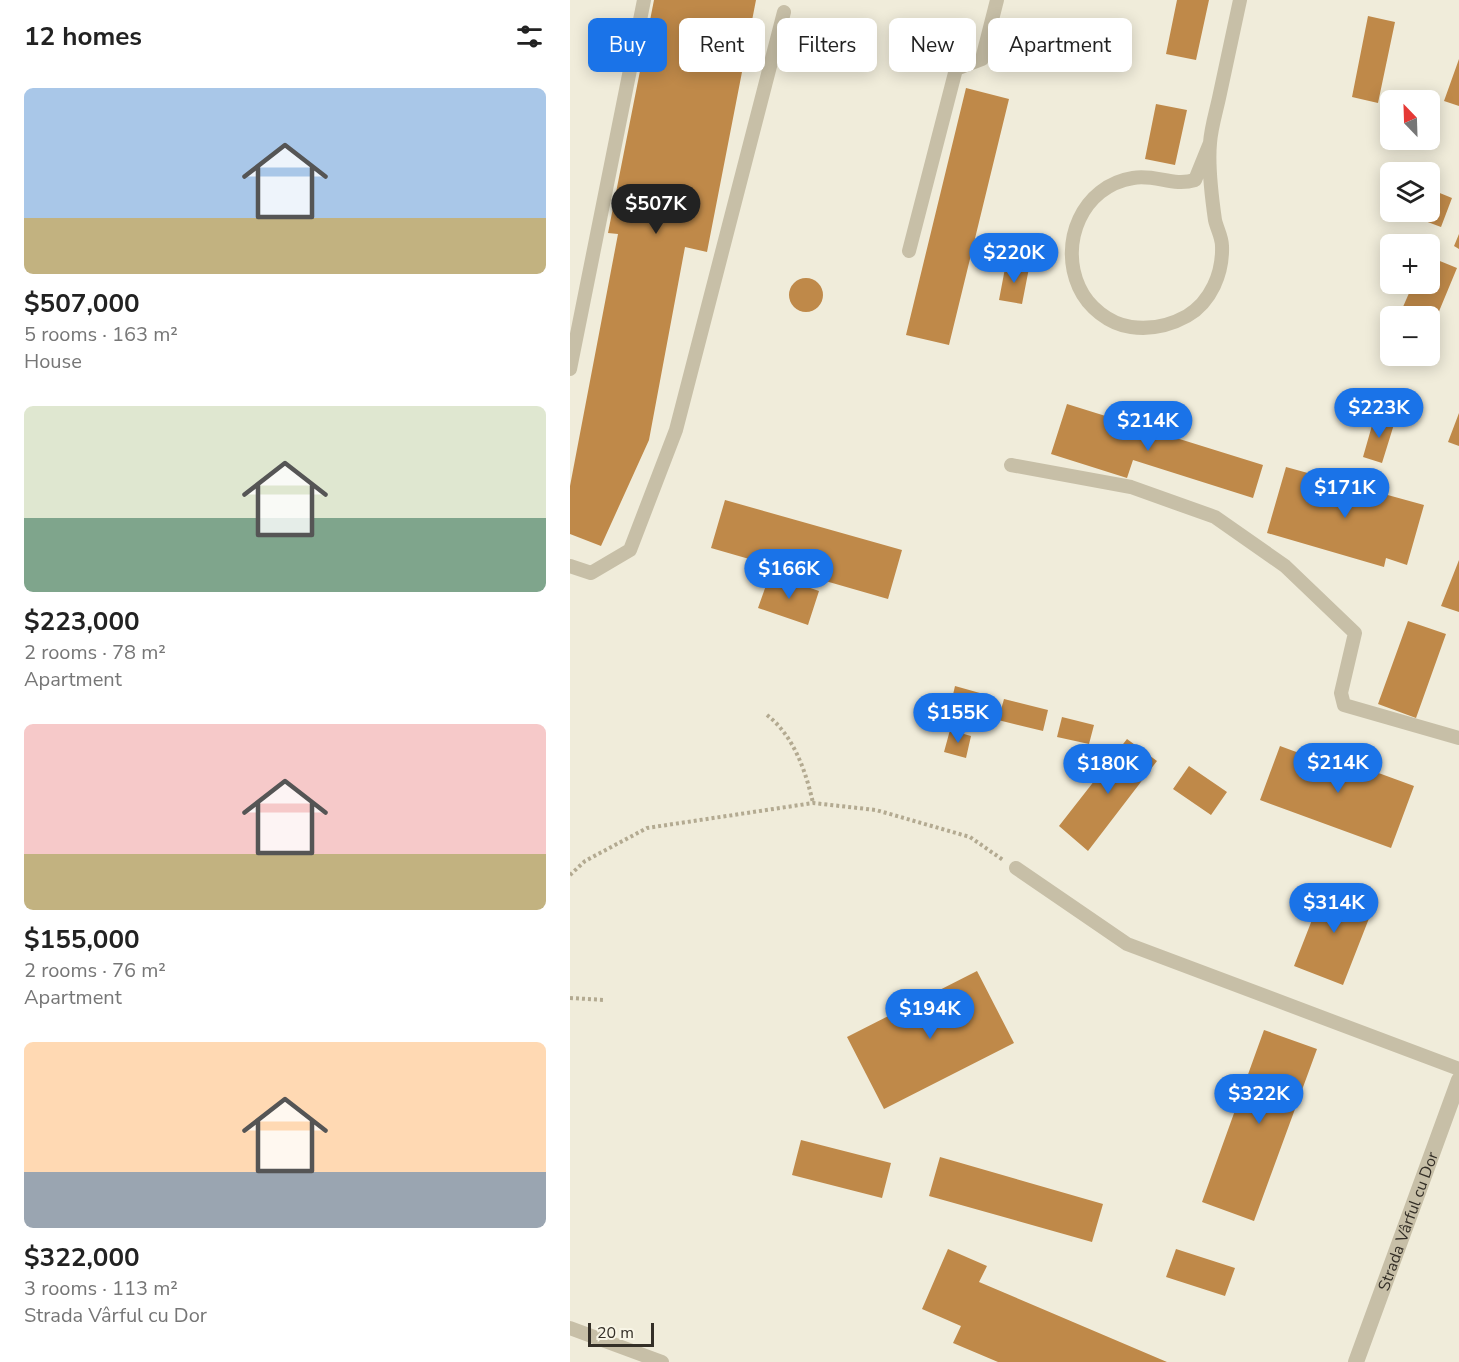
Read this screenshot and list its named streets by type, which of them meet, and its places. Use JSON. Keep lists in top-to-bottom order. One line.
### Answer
{"streets":{"street":["Strada Vârful cu Dor"]},"scale_bar":"20 m","north":"top left","page":{"heading":"12 homes","chip":["Buy","Rent","Filters","New","Apartment"],"list":[{"name":"$507,000","note":"5 rooms · 163 m² · House"},{"name":"$223,000","note":"2 rooms · 78 m² · Apartment"},{"name":"$155,000","note":"2 rooms · 76 m² · Apartment"},{"name":"$322,000","note":"3 rooms · 113 m² · Strada Vârful cu Dor"}],"map_buttons":["+","−"],"price":["$507K","$220K","$223K","$214K","$171K","$166K","$155K","$214K","$180K","$314K","$194K","$322K"],"scale":"20 m"}}
